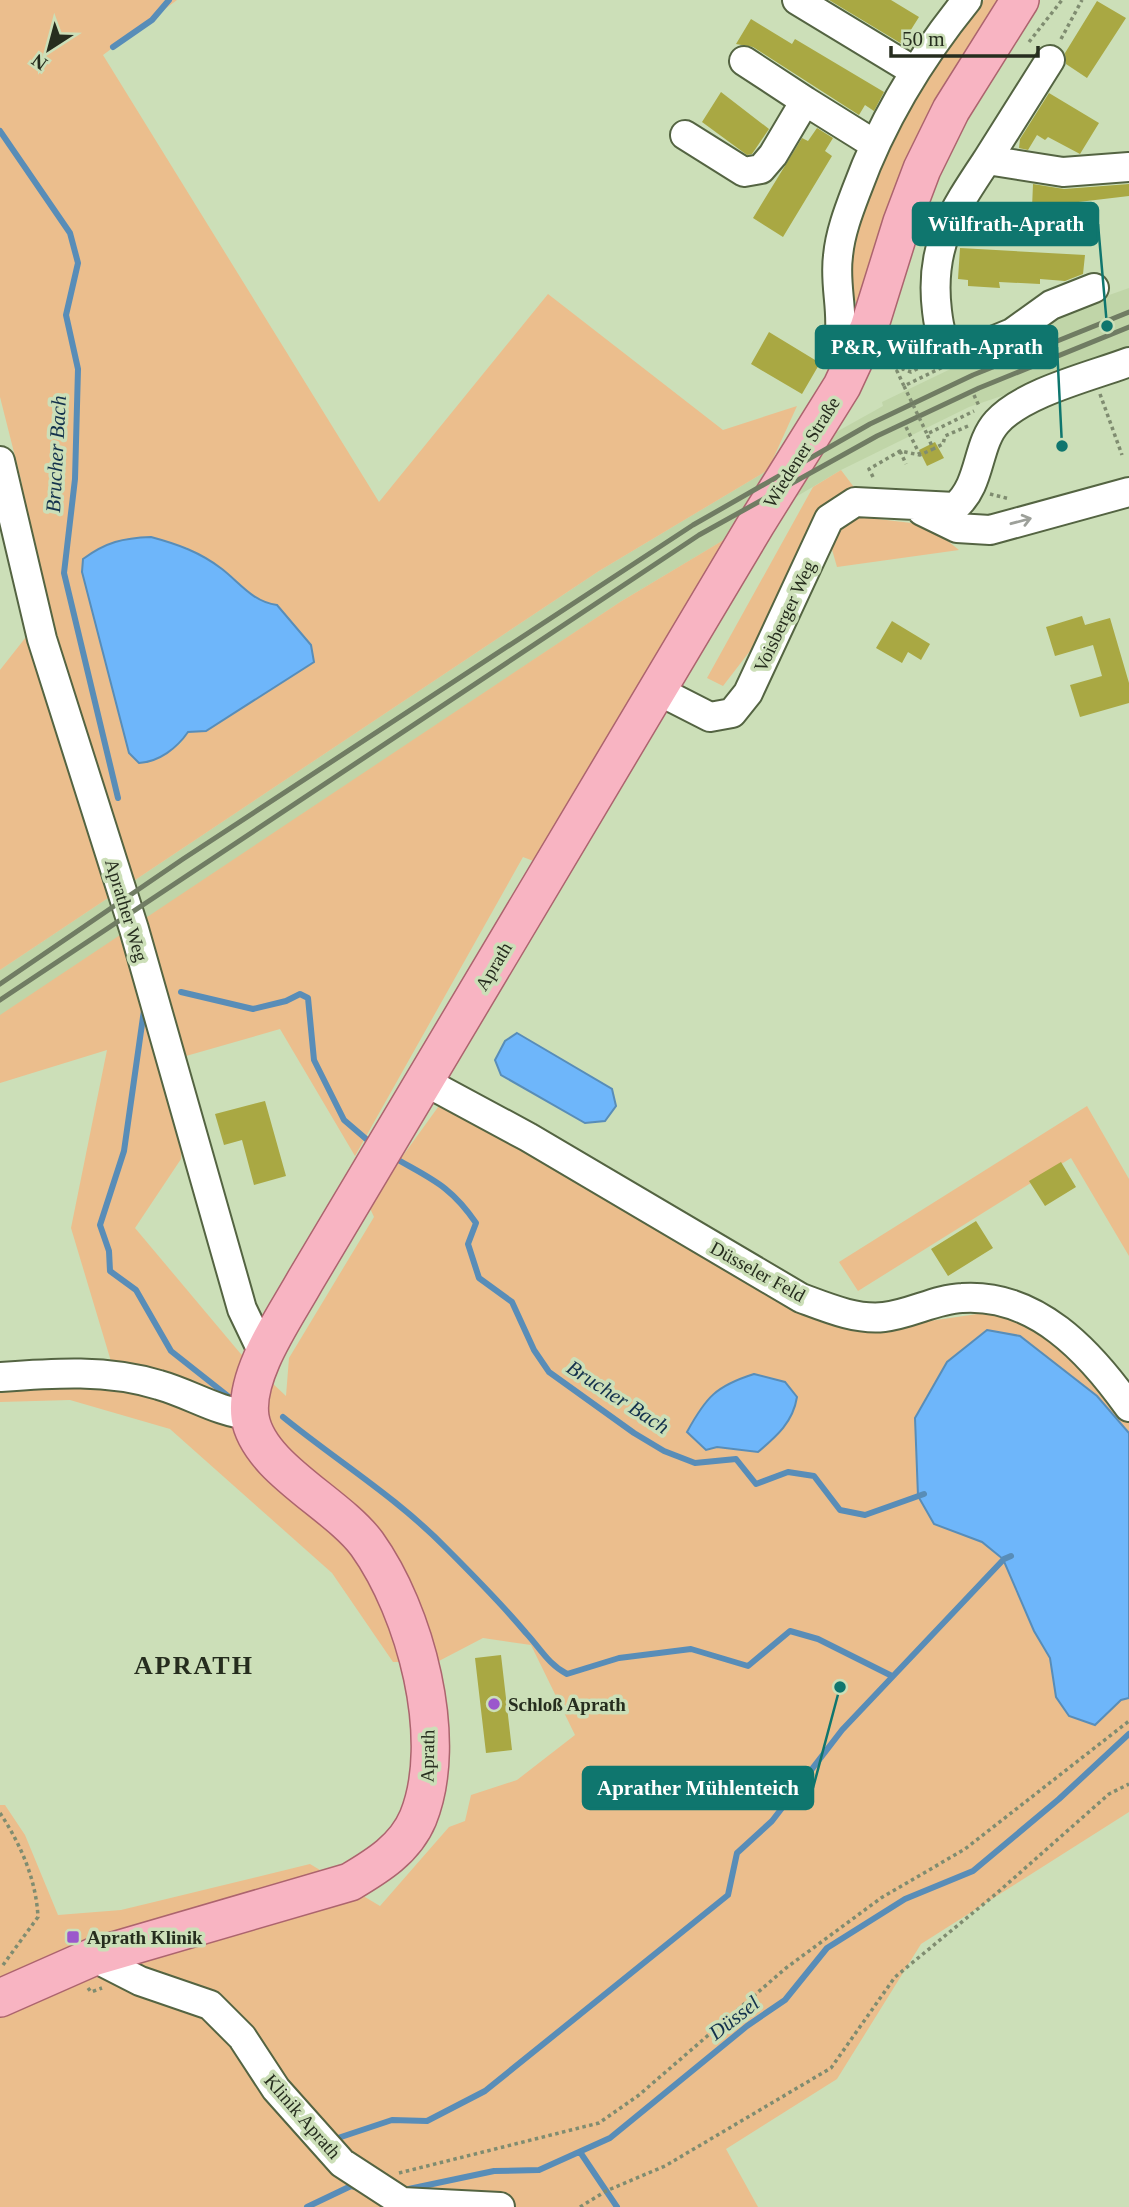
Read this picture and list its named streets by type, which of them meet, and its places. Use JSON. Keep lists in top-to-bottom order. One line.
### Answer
{"streets":{"main road":["Wiedener Straße","Aprath"],"street":["Voisberger Weg","Aprather Weg","Düsseler Feld","Klinik Aprath"]},"crossings":[["Wiedener Straße","Aprath"],["Voisberger Weg","Aprath"],["Aprather Weg","Aprath"],["Aprath","Düsseler Feld"],["Aprath","Klinik Aprath"]],"districts":["APRATH"],"water":["Brucher Bach","Düssel"],"places":{"other":["Wülfrath-Aprath","P&R, Wülfrath-Aprath","Aprather Mühlenteich","Schloß Aprath"],"transit":["Aprath Klinik"]},"scale_bar":"50 m","north":"bottom left"}
